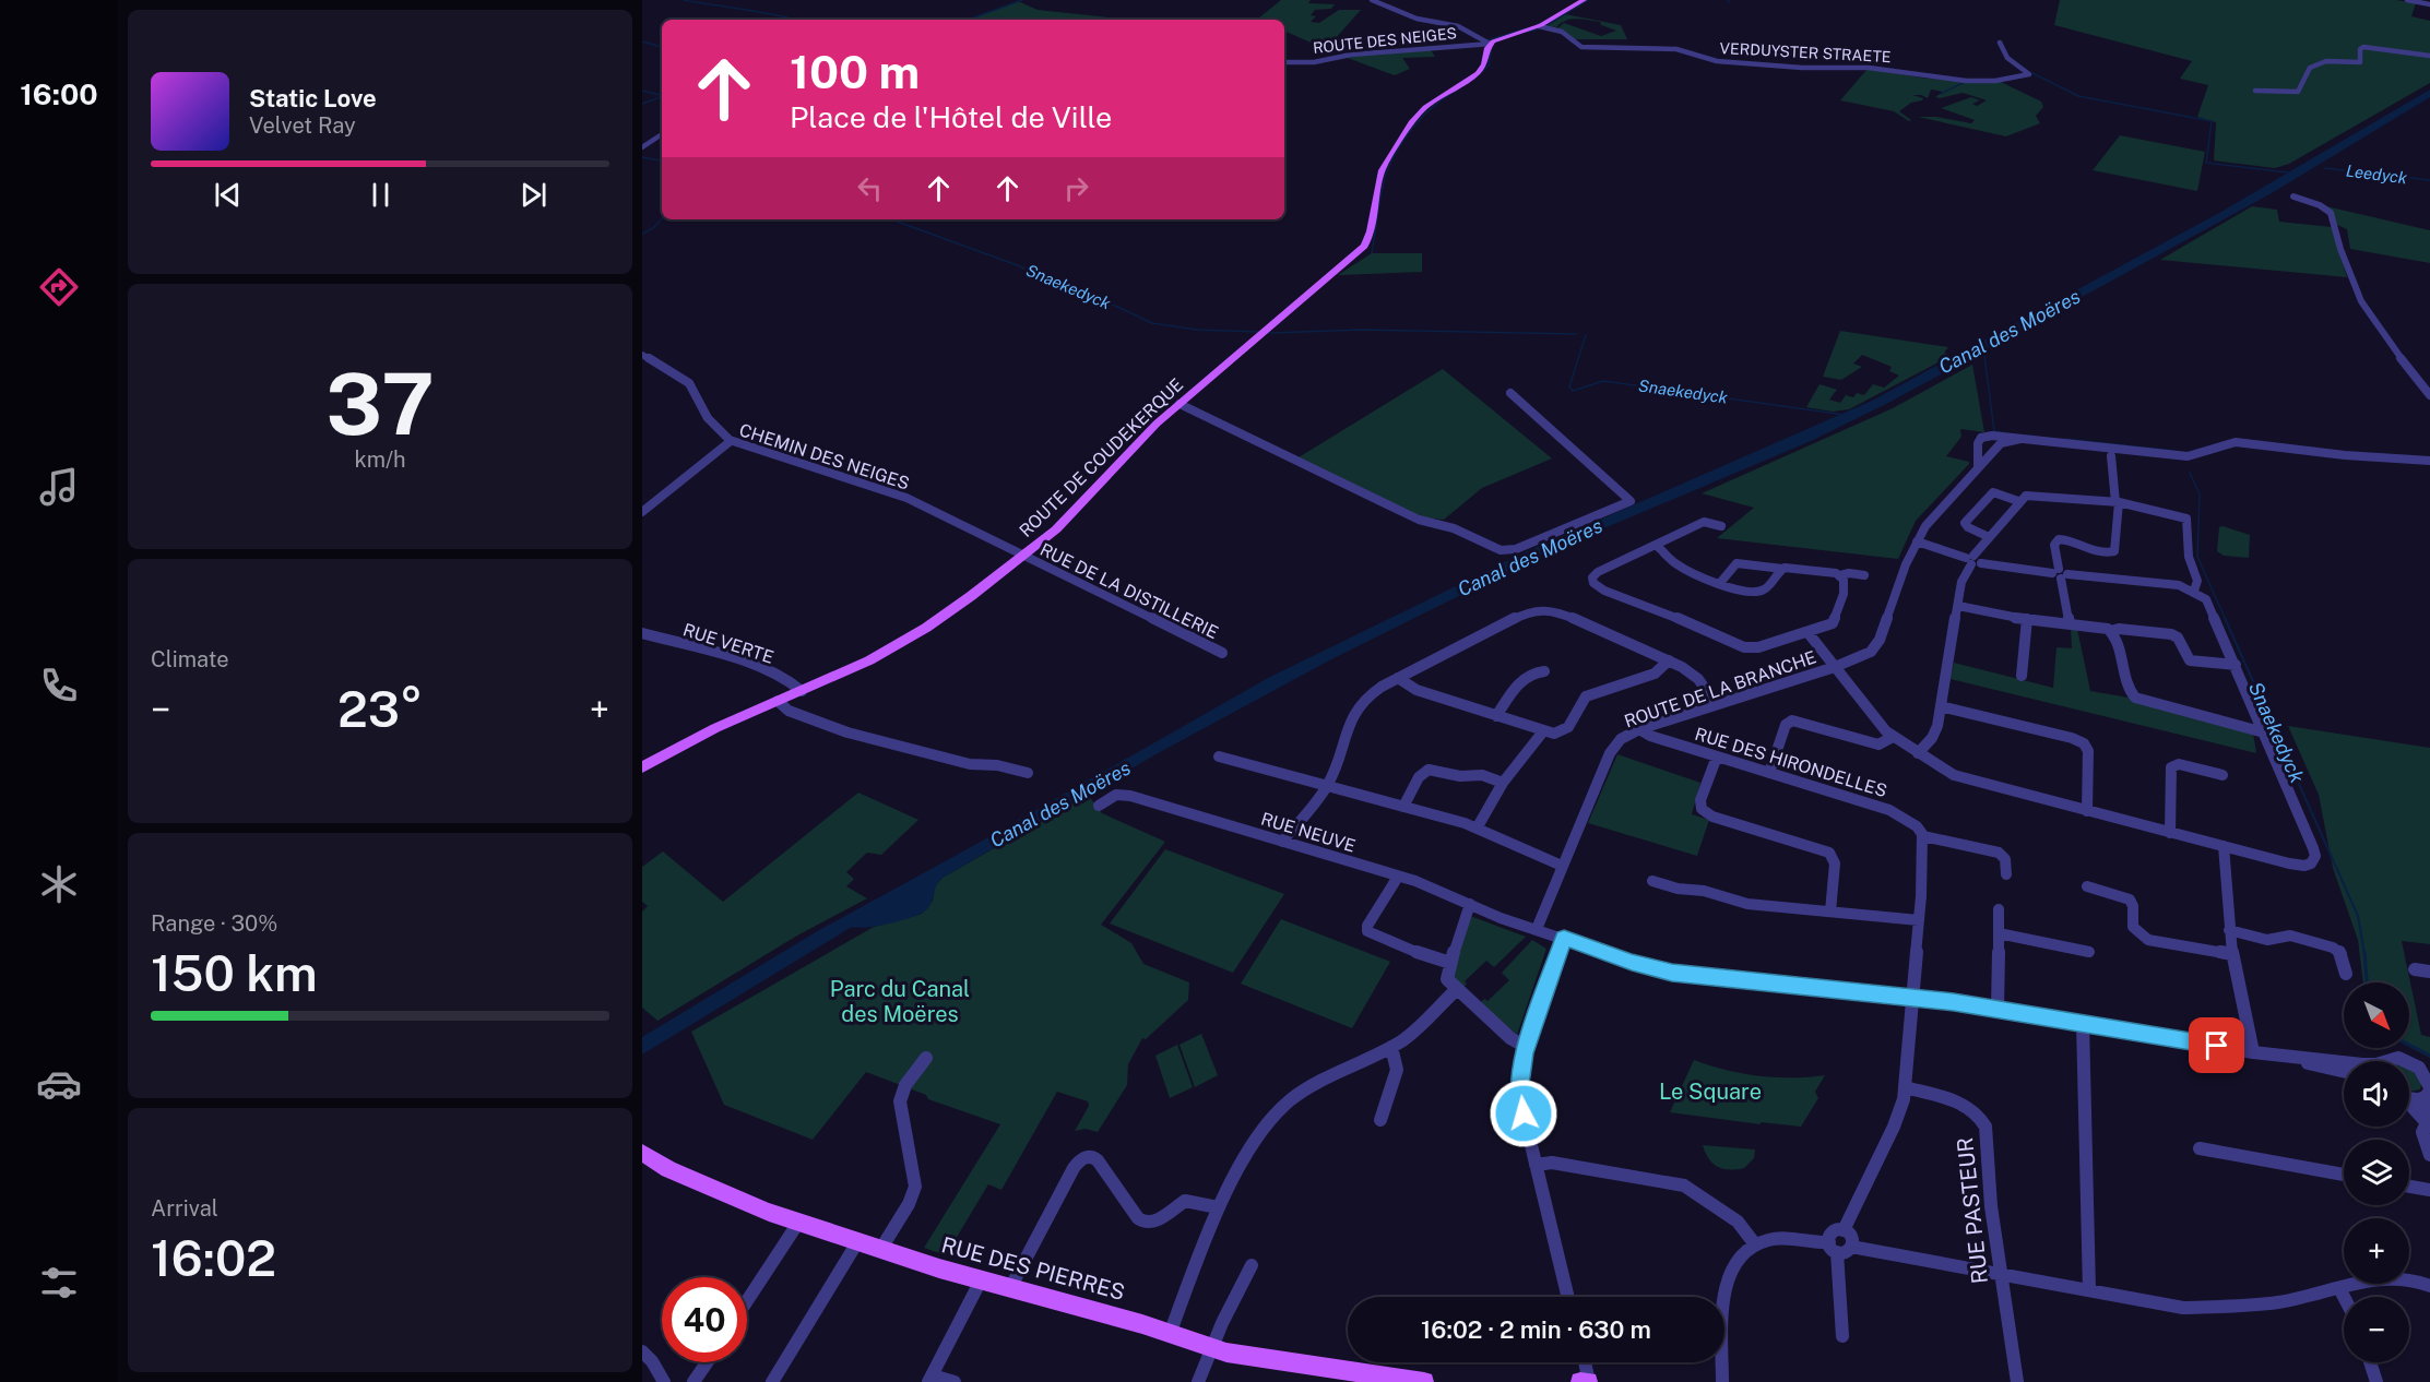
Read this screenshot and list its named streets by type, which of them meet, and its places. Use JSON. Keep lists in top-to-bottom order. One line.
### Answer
{"streets":{"main road":["ROUTE DE COUDEKERQUE","RUE DES PIERRES"],"street":["ROUTE DES NEIGES","VERDUYSTER STRAETE","CHEMIN DES NEIGES","RUE DE LA DISTILLERIE","RUE VERTE","ROUTE DE LA BRANCHE","RUE DES HIRONDELLES","RUE NEUVE","RUE PASTEUR"]},"crossings":[["ROUTE DES NEIGES","ROUTE DE COUDEKERQUE"],["CHEMIN DES NEIGES","ROUTE DE COUDEKERQUE"],["CHEMIN DES NEIGES","RUE DE LA DISTILLERIE"],["ROUTE DE COUDEKERQUE","RUE DE LA DISTILLERIE"],["ROUTE DE COUDEKERQUE","RUE VERTE"],["ROUTE DE LA BRANCHE","RUE DES HIRONDELLES"],["ROUTE DE LA BRANCHE","RUE NEUVE"]],"water":["Leedyck","Snaekedyck","Canal des Moëres"],"parks":["Parc du Canal des Moëres","Le Square"],"north":"bottom right","page":{"tabs":"16:00","turn":["100 m","Place de l'Hôtel de Ville"],"song":["Static Love","Velvet Ray"],"tile":[["37","km/h"],"Climate",["Range · 30%","150 km"],["Arrival","16:02"]],"heat":["−","23°","+"],"map_buttons":["+","−"],"limit":"40","trip":"16:02 · 2 min · 630 m"}}
